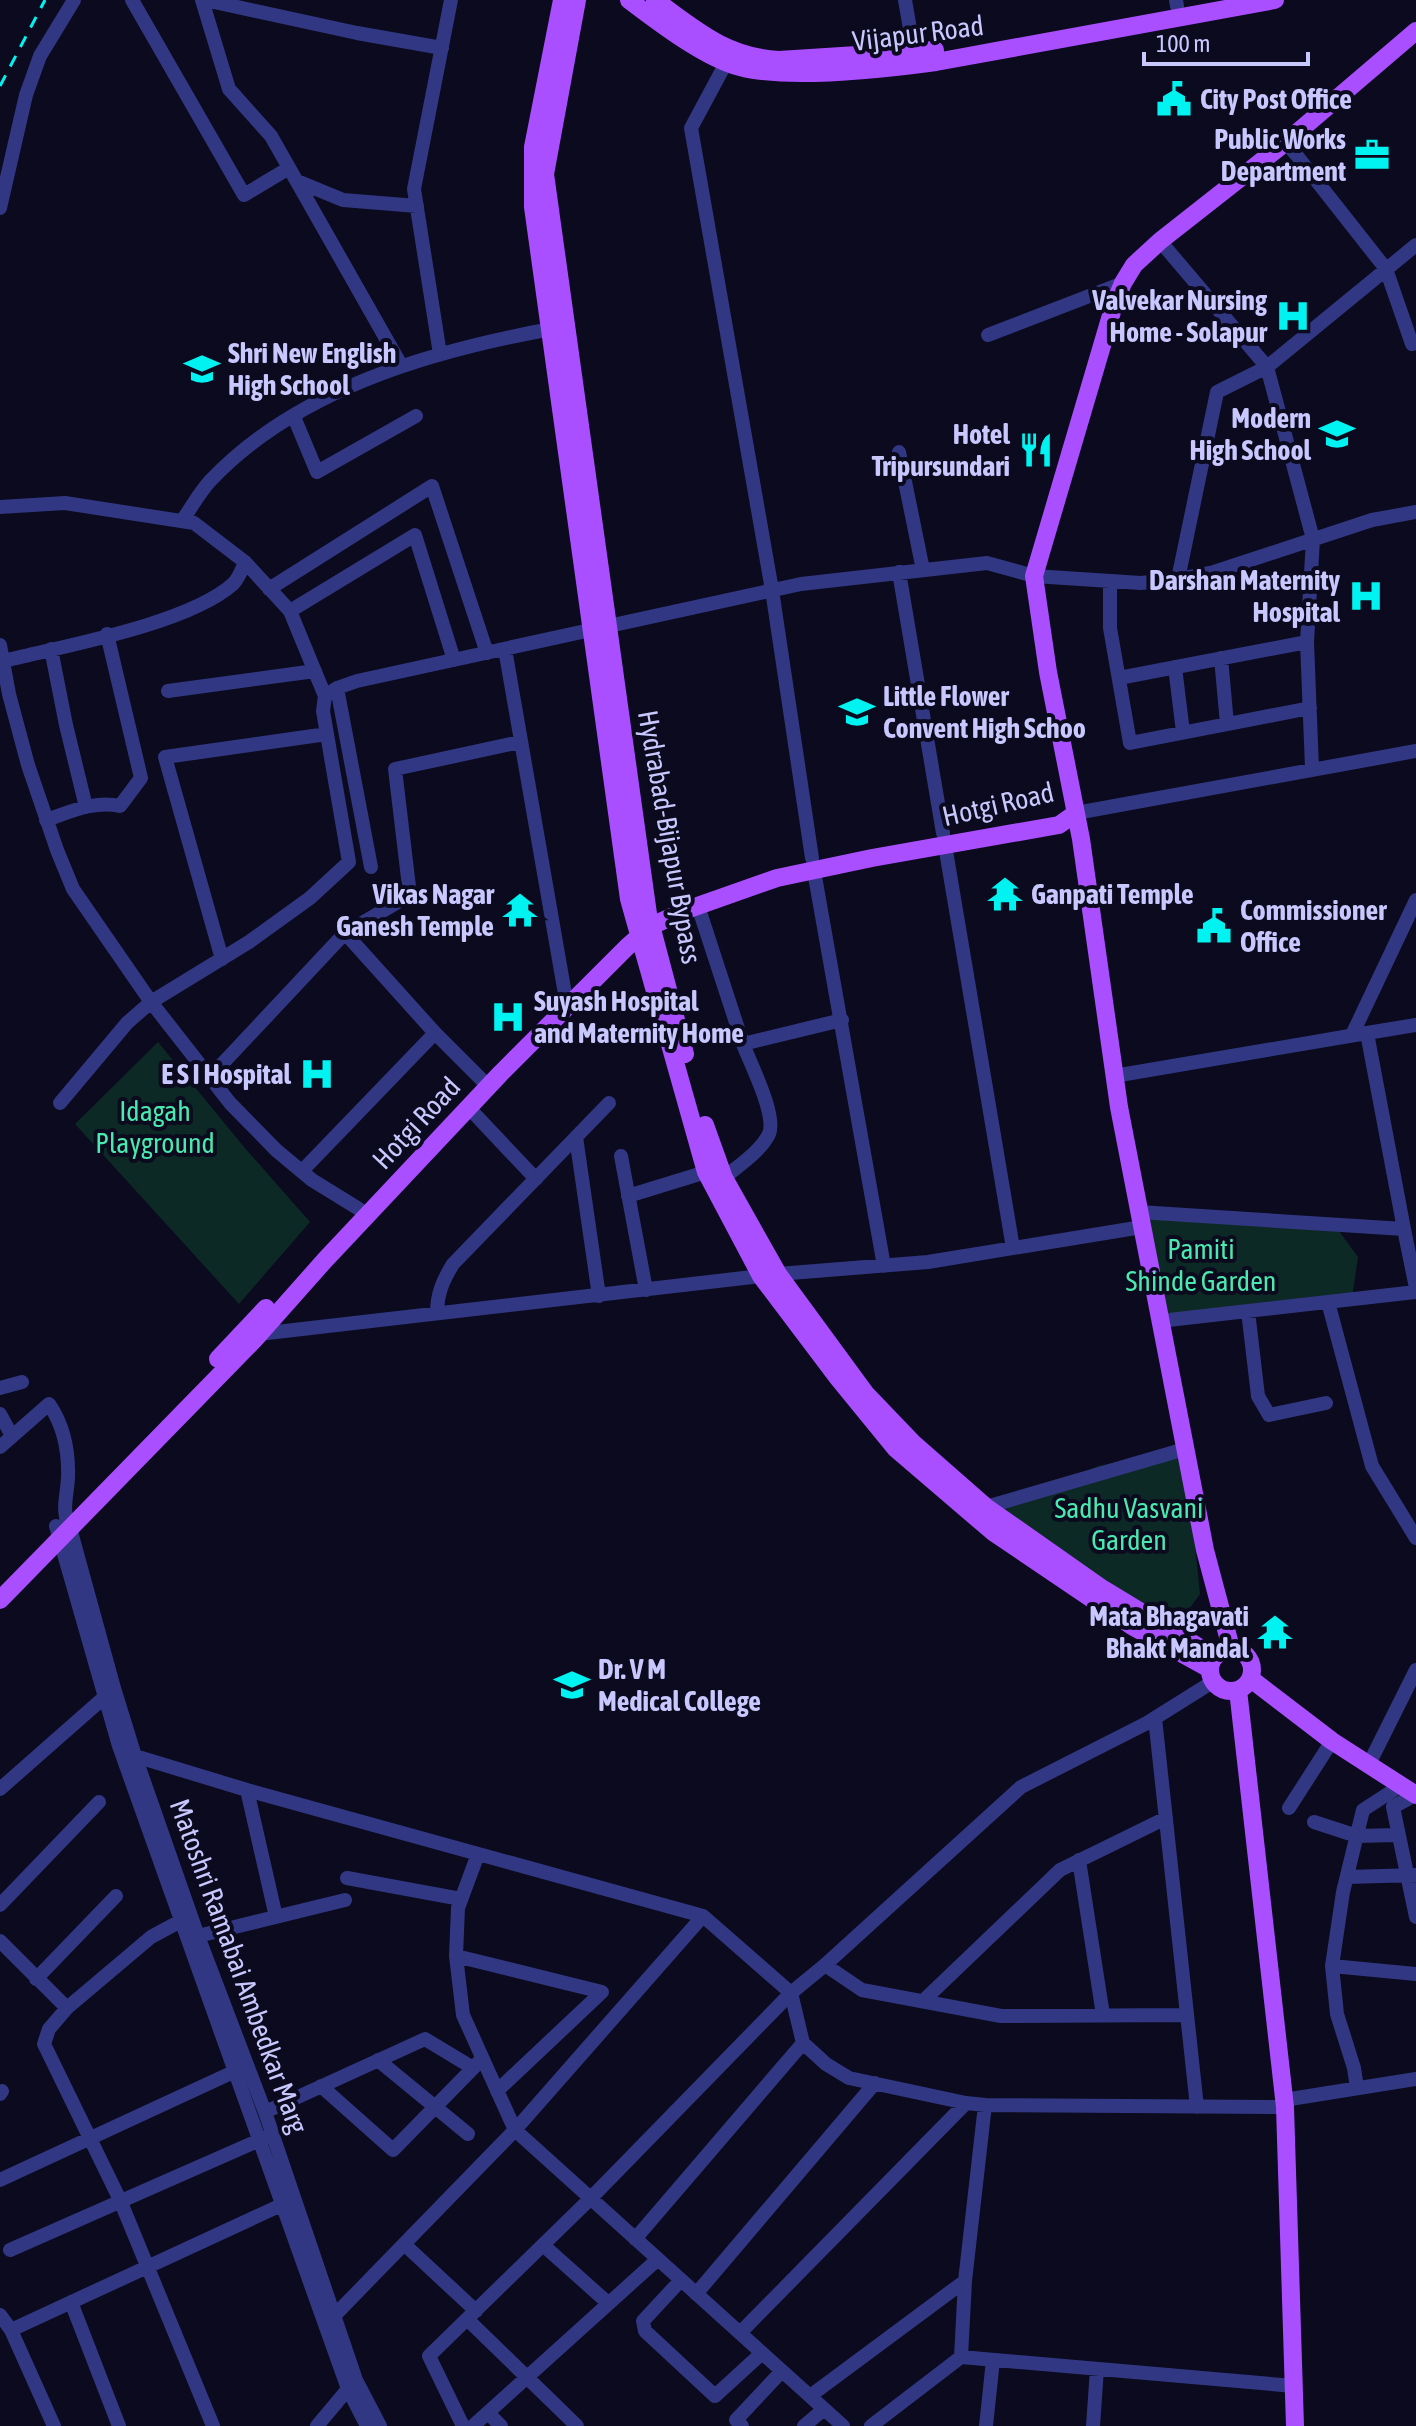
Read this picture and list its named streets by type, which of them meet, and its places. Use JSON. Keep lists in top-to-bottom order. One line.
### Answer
{"streets":{"main road":["Vijapur Road","Hotgi Road","Hydrabad-Bijapur Bypass"],"street":["Matoshri Ramabai Ambedkar Marg"]},"crossings":[["Hotgi Road","Hydrabad-Bijapur Bypass"],["Hotgi Road","Matoshri Ramabai Ambedkar Marg"]],"parks":["Idagah Playground","Pamiti Shinde Garden","Sadhu Vasvani Garden"],"places":{"public building":["City Post Office","Commissioner Office"],"office":["Public Works Department"],"hospital":["Valvekar Nursing Home - Solapur","Darshan Maternity Hospital","Suyash Hospital and Maternity Home","E S I Hospital"],"school or university":["Shri New English High School","Modern High School","Little Flower Convent High Schoo","Dr. V M Medical College"],"restaurant":["Hotel Tripursundari"],"temple":["Ganpati Temple","Vikas Nagar Ganesh Temple","Mata Bhagavati Bhakt Mandal"]},"scale_bar":"100 m"}
